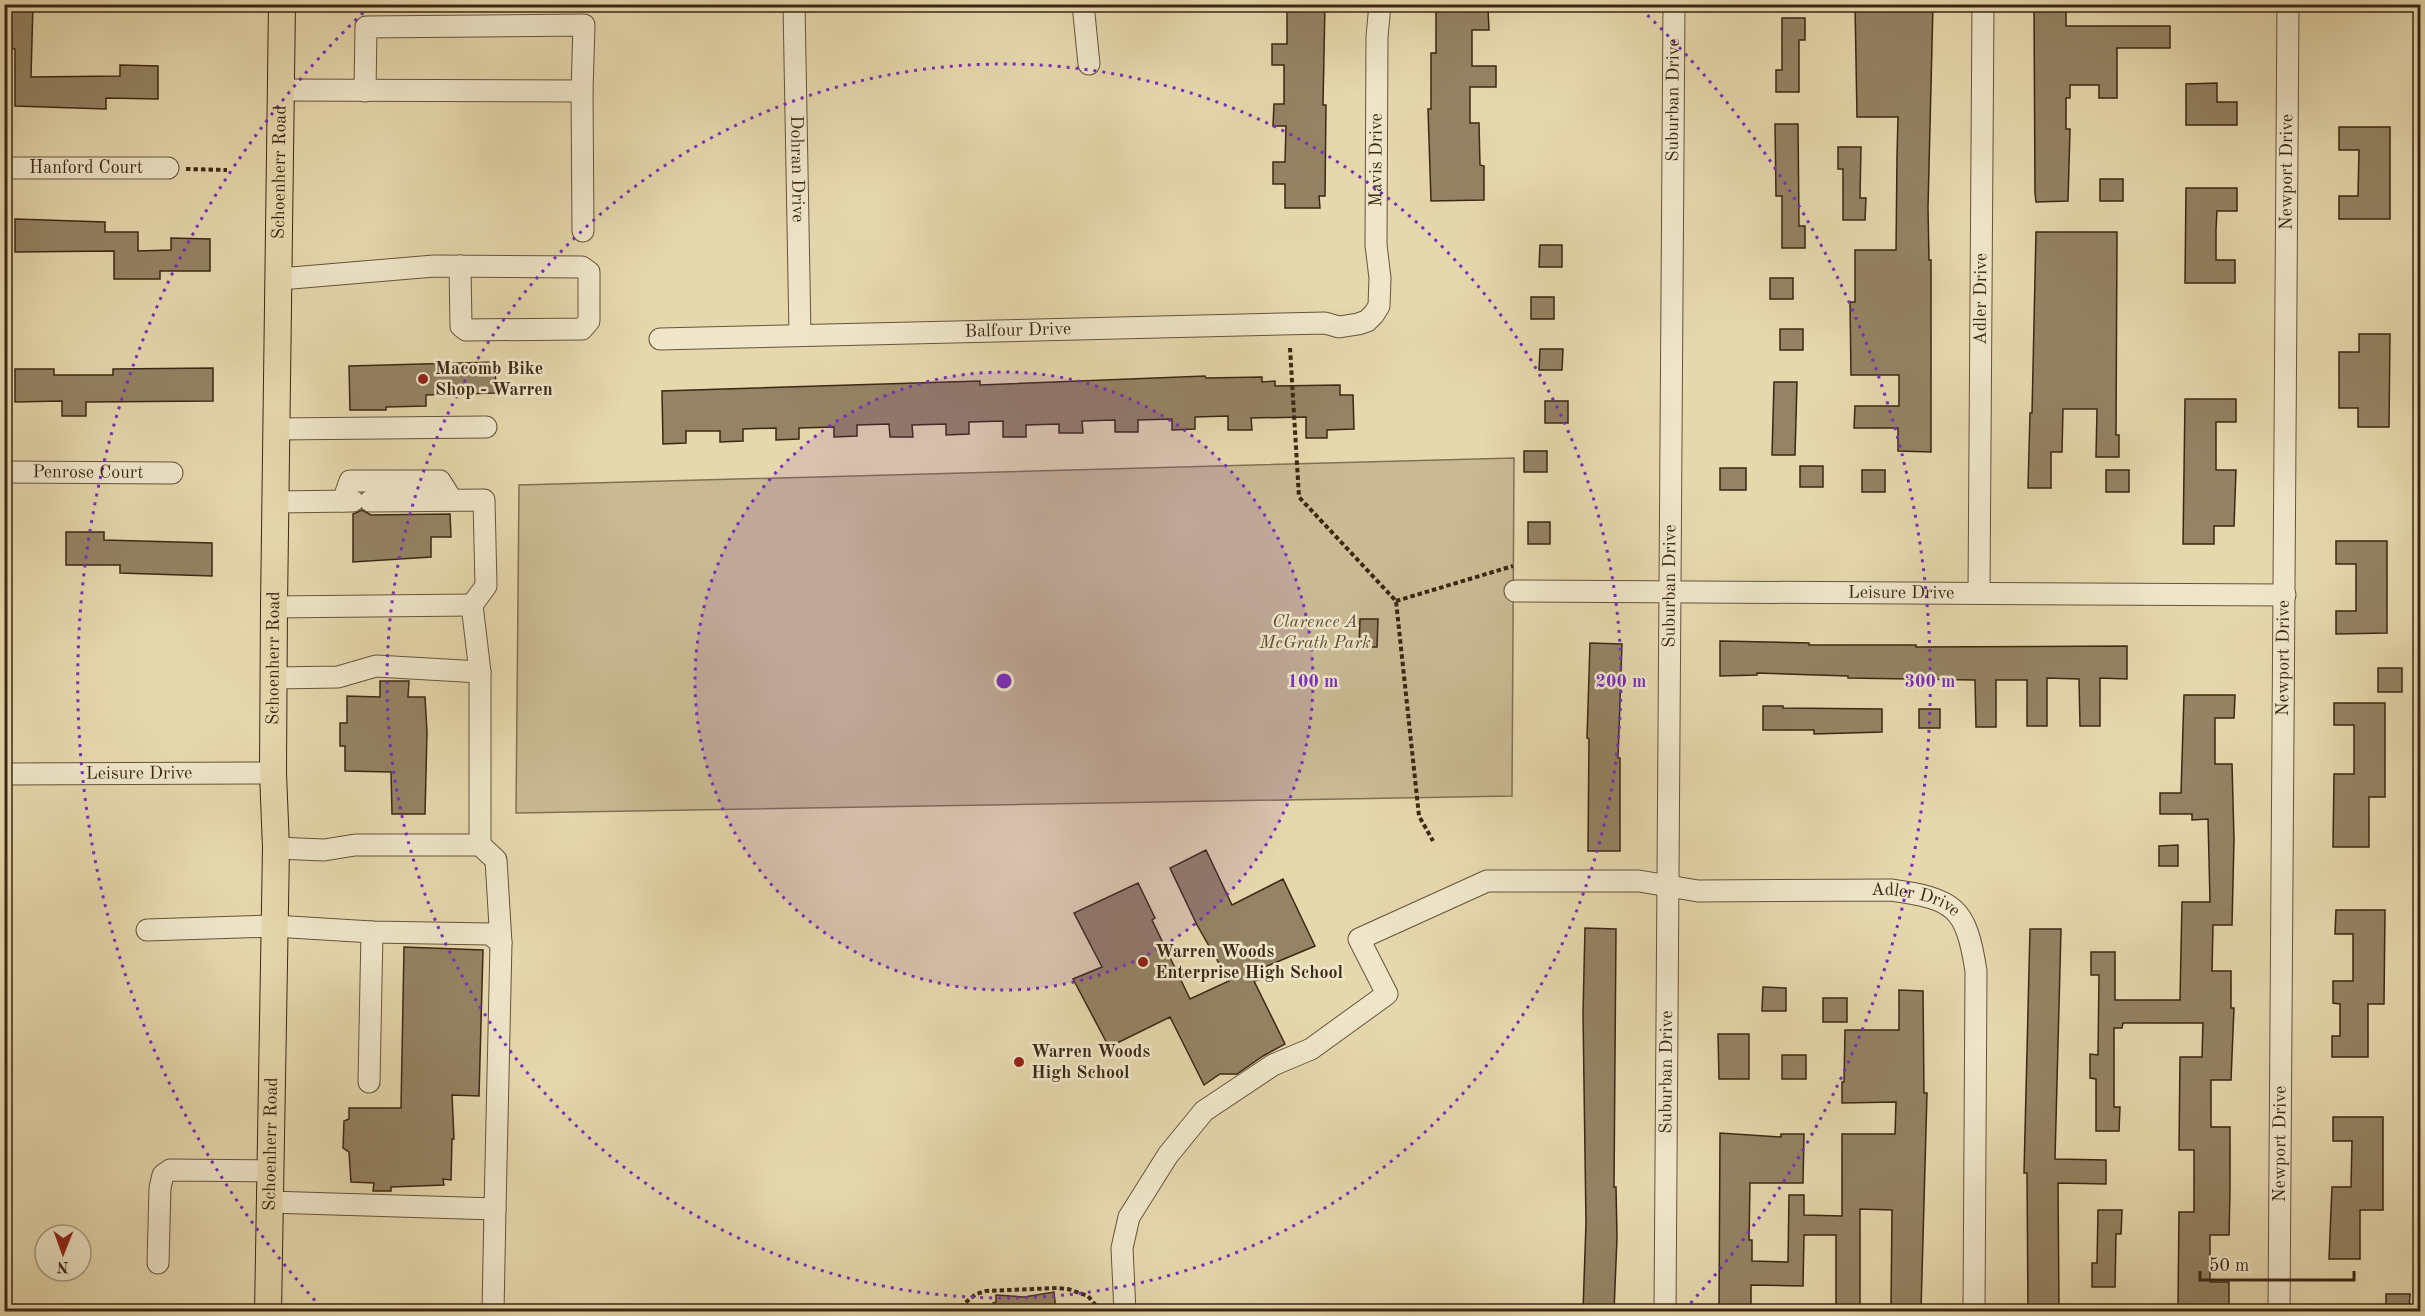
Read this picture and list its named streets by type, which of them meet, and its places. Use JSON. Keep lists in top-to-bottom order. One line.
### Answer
{"streets":{"main road":["Schoenherr Road"],"street":["Suburban Drive","Mavis Drive","Hanford Court","Dohran Drive","Newport Drive","Adler Drive","Balfour Drive","Penrose Court","Leisure Drive"]},"crossings":[["Suburban Drive","Adler Drive"],["Suburban Drive","Leisure Drive"],["Mavis Drive","Balfour Drive"],["Dohran Drive","Balfour Drive"],["Schoenherr Road","Leisure Drive"],["Newport Drive","Leisure Drive"],["Adler Drive","Leisure Drive"]],"parks":["Clarence A McGrath Park"],"places":["Macomb Bike Shop - Warren","Warren Woods Enterprise High School","Warren Woods High School"],"scale_bar":"50 m","north":"bottom","rings":["100 m","200 m","300 m"]}
